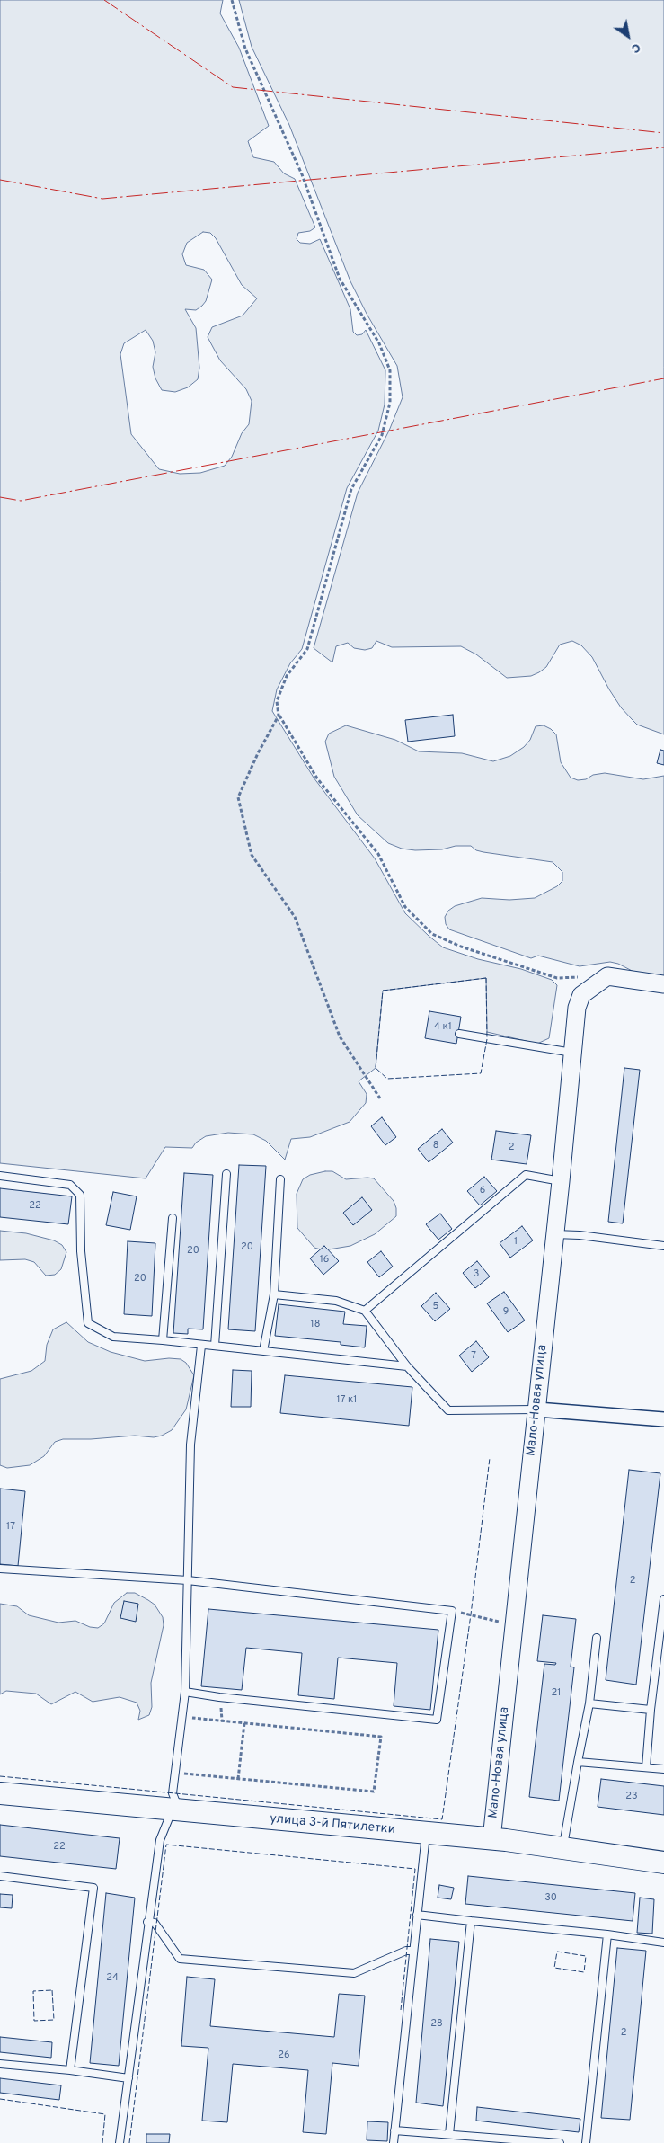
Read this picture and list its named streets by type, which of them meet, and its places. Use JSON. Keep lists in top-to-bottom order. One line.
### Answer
{"streets":{"main road":["улица 3-й Пятилетки"],"street":["Мало-Новая улица"]},"crossings":[["Мало-Новая улица","улица 3-й Пятилетки"]],"house_numbers":["4 к1","8","2","6","22","1","20","20","16","3","20","5","9","18","7","17 к1","17","2","21","23","22","30","24","28","2","26"],"north":"bottom right"}
